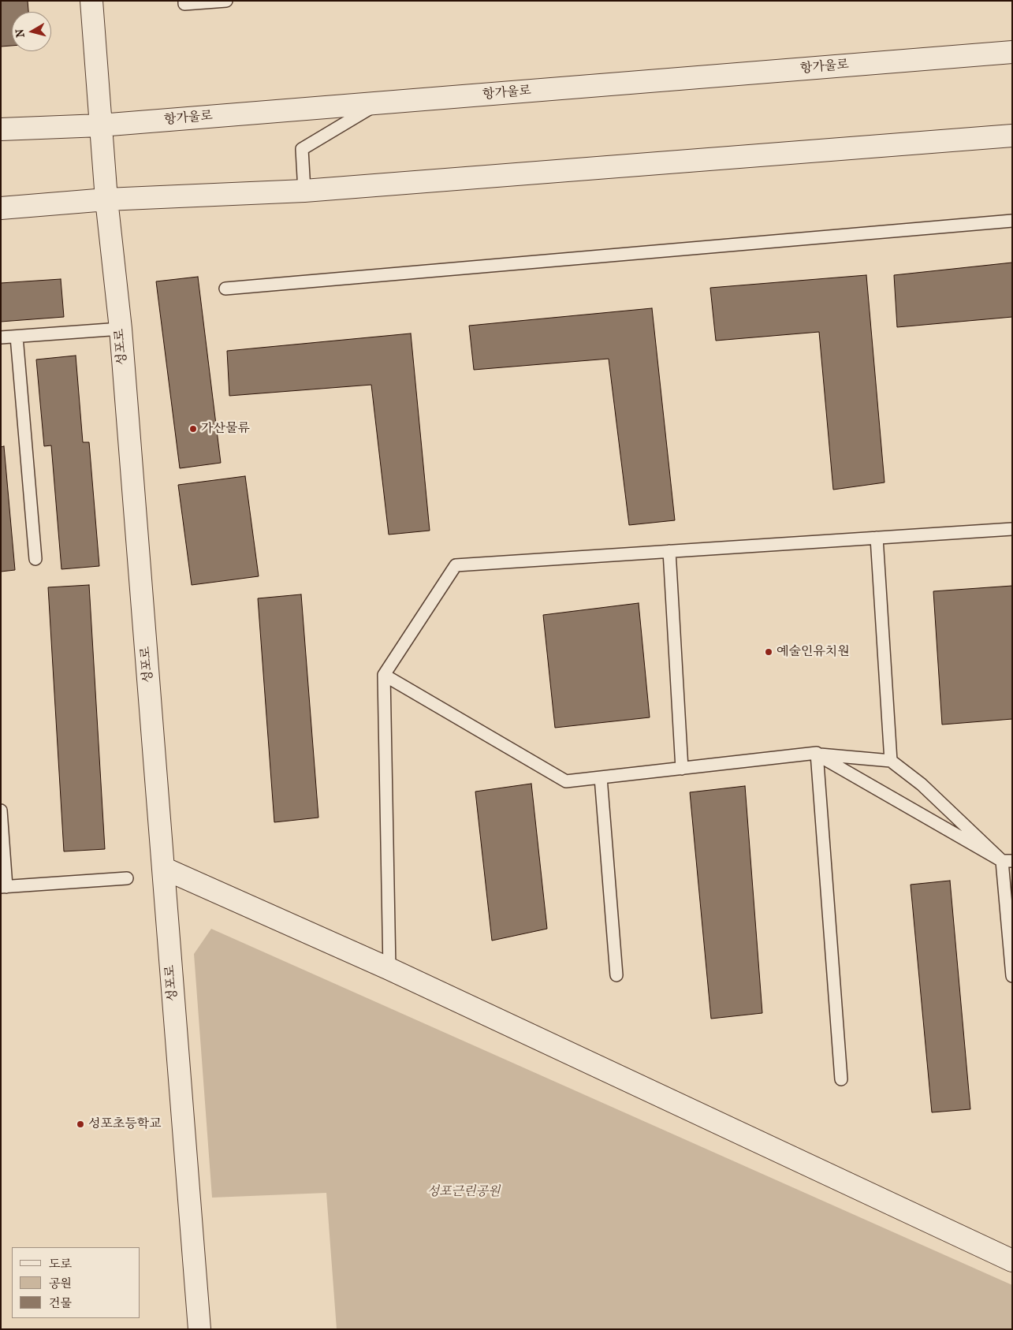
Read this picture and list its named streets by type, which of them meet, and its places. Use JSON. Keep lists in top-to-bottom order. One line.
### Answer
{"streets":{"street":["항가울로","성포로"]},"crossings":[["항가울로","성포로"]],"parks":["성포근린공원"],"places":["가산물류","예술인유치원","성포초등학교"],"legend":["도로","공원","건물"],"north":"left"}
